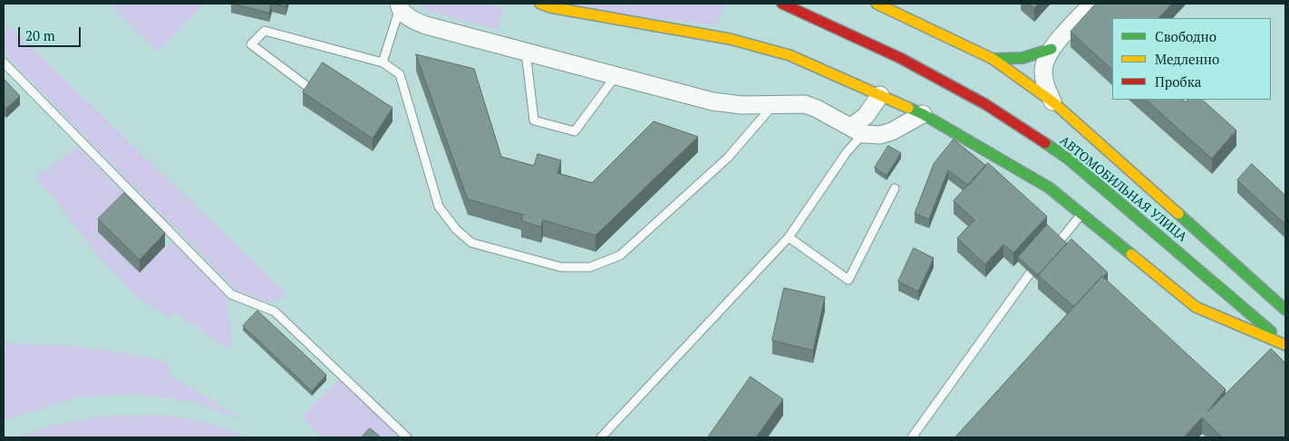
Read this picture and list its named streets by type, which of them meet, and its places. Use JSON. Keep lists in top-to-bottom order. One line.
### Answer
{"streets":{"main road":["АВТОМОБИЛЬНАЯ УЛИЦА"]},"legend":["Свободно","Медленно","Пробка"],"scale_bar":"20 m"}
